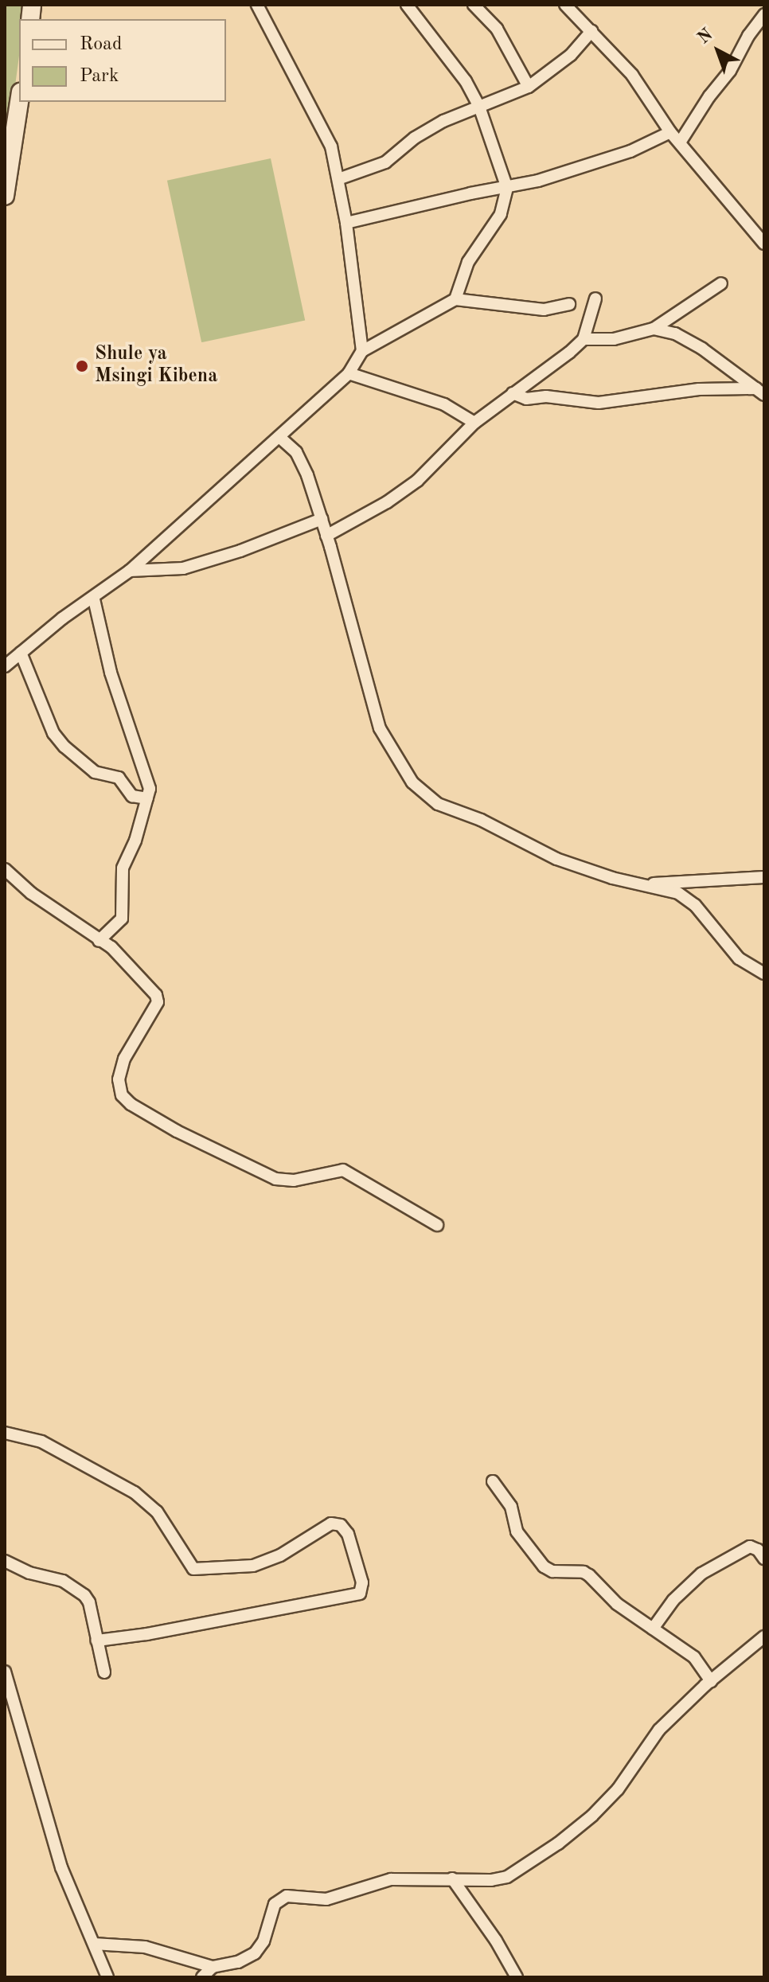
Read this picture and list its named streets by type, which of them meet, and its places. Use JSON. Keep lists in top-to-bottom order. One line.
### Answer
{"places":["Shule ya Msingi Kibena"],"legend":["Road","Park"],"north":"top left"}
